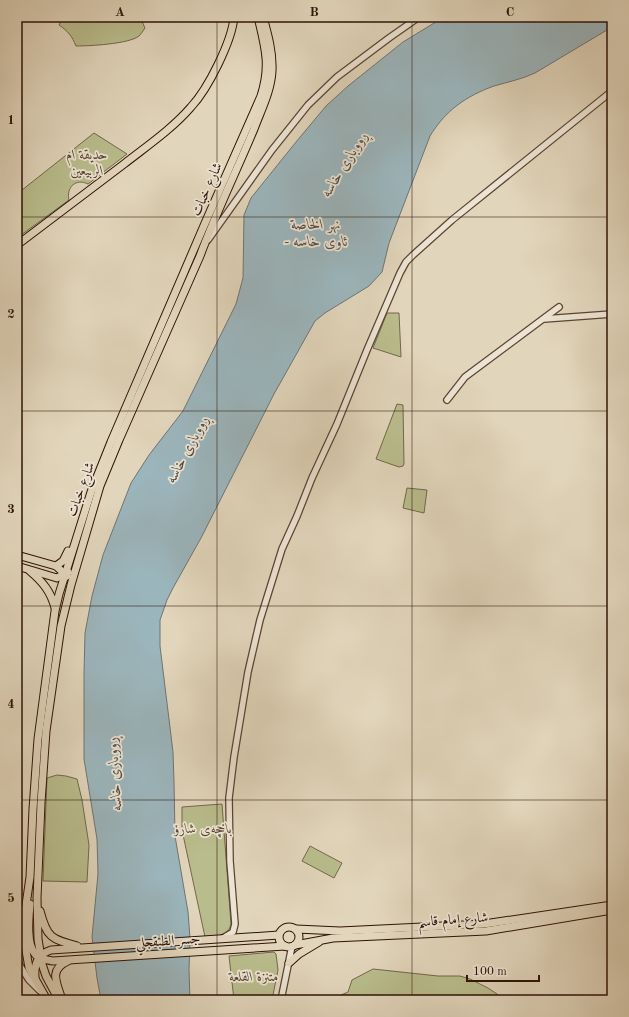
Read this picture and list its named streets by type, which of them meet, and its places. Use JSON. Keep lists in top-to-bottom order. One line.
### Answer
{"streets":{"main road":["شارع خبات","شارع إمام قاسم","جسر الطبقجلي"]},"crossings":[["شارع خبات","جسر الطبقجلي"],["شارع إمام قاسم","جسر الطبقجلي"]],"water":["ڕووباری خاسە","نهر الخاصة - ئاوی خاسە"],"parks":["حديقة ام الربيعين","باخچەی شارۆ","متنزة القلعة"],"scale_bar":"100 m","grid":{"columns":["A","B","C"],"rows":["1","2","3","4","5"]}}
